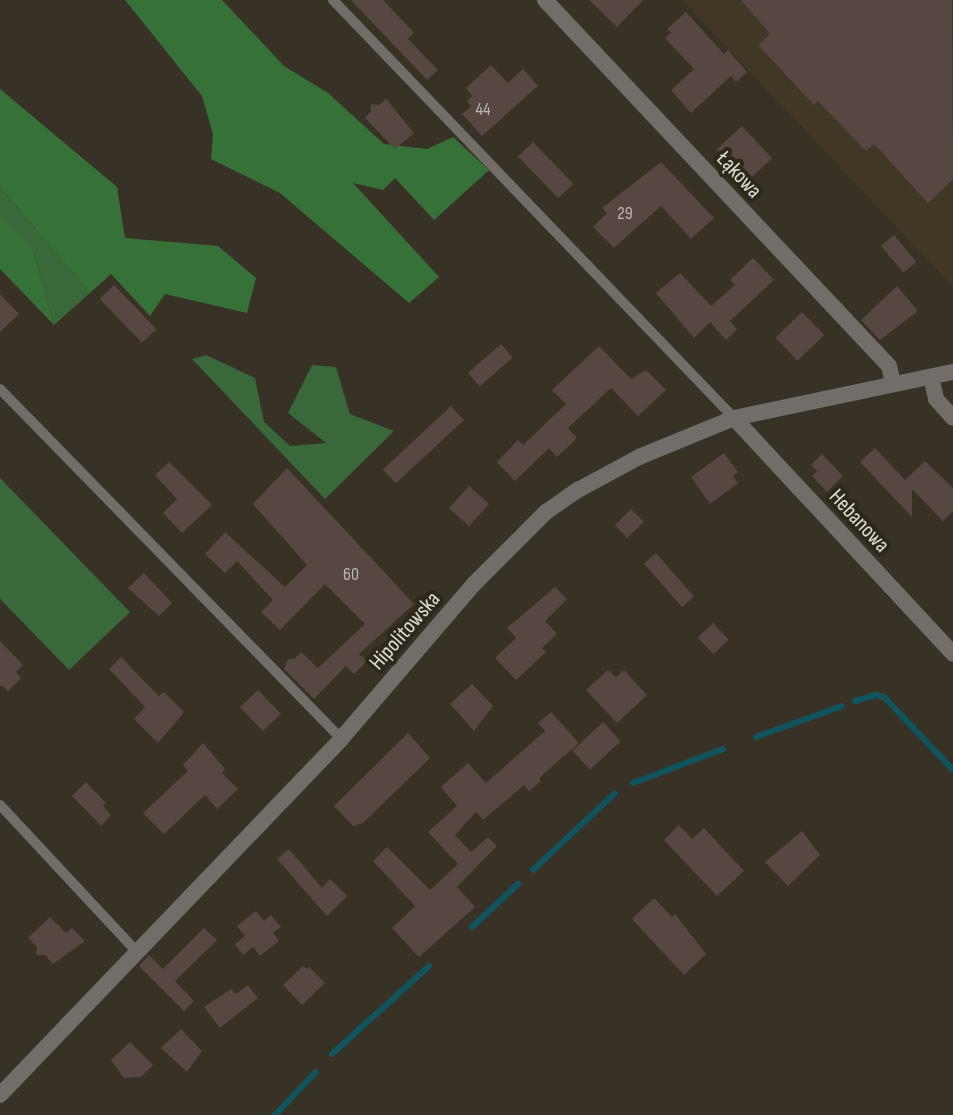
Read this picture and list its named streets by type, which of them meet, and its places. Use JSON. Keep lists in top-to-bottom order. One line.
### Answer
{"streets":{"street":["Łąkowa","Hebanowa","Hipolitowska"]},"crossings":[["Łąkowa","Hipolitowska"],["Hebanowa","Hipolitowska"]],"house_numbers":["44","29","60"]}
